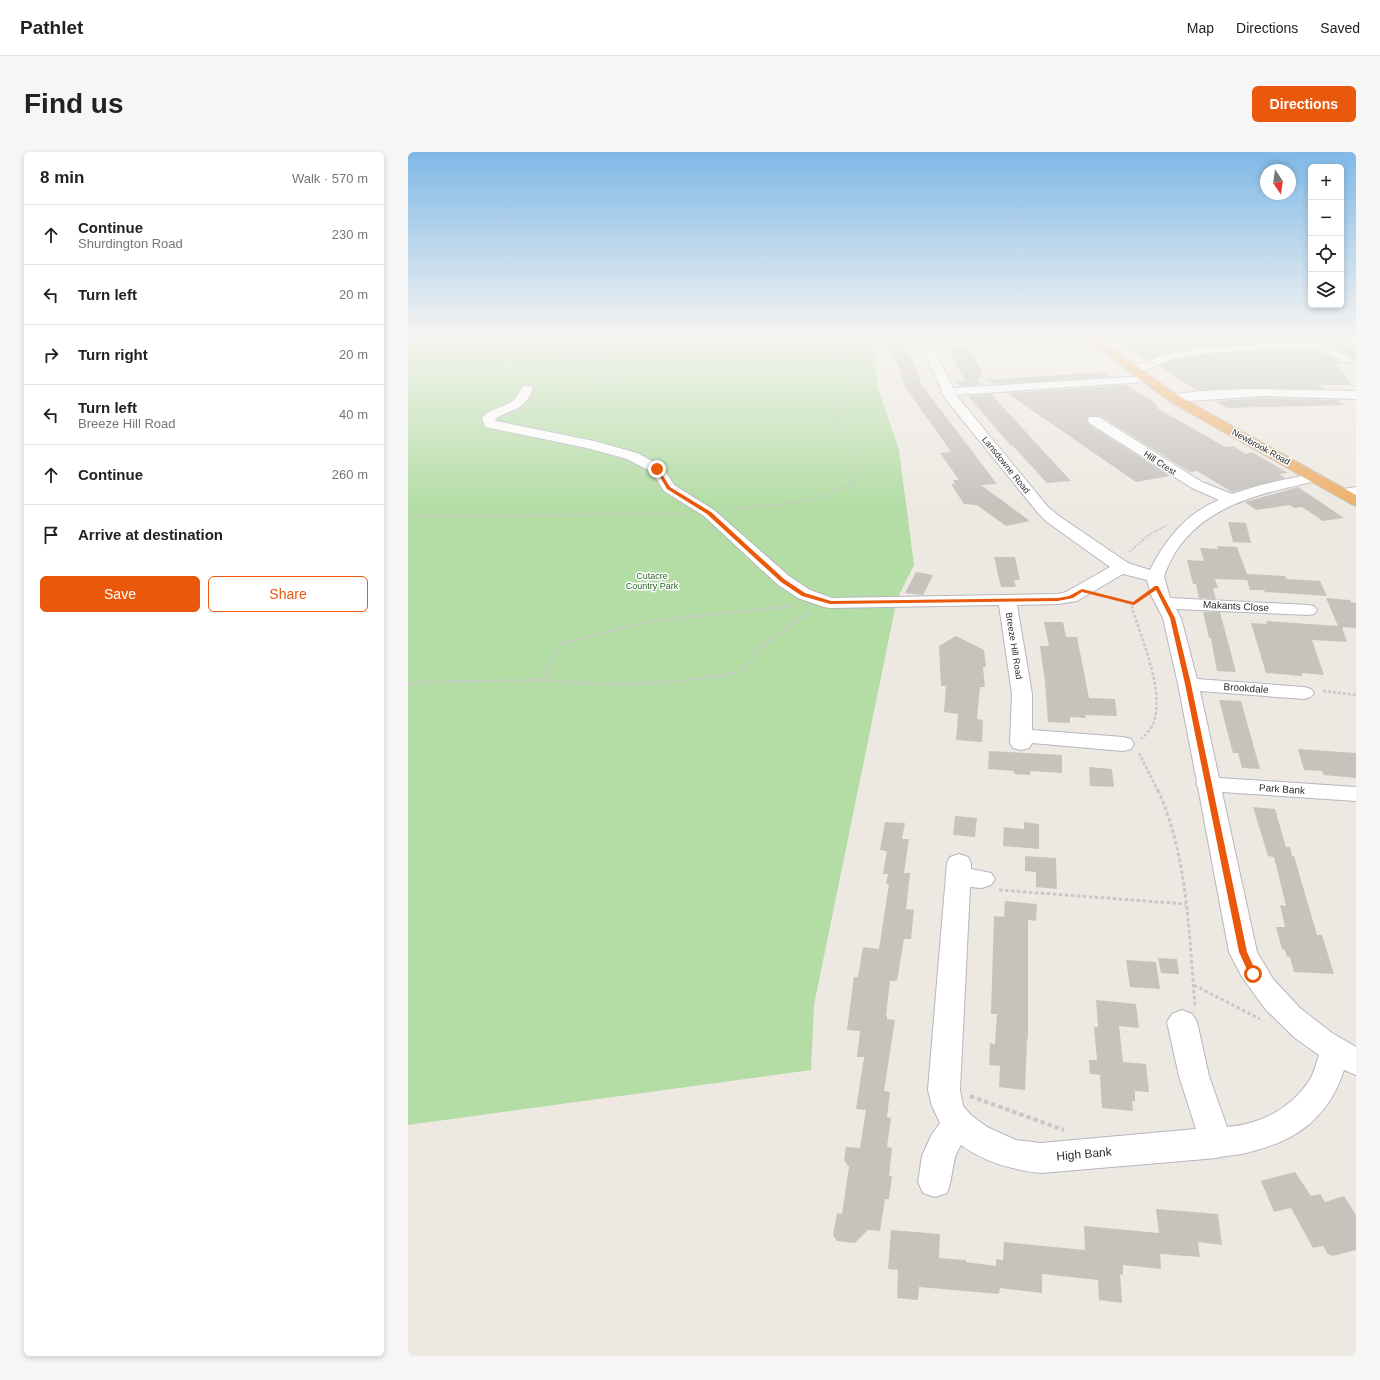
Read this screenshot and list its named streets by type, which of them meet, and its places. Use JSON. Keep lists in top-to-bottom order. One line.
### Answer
{"streets":{"highway":["Newbrook Road"],"street":["Hill Crest","Lansdowne Road","Makants Close","Breeze Hill Road","Brookdale","Park Bank","High Bank"]},"crossings":[["Lansdowne Road","Breeze Hill Road"]],"parks":["Cutacre Country Park"],"north":"bottom","page":{"header":"Pathlet","nav":["Map","Directions","Saved"],"buttons":["Directions",["Save","Share"]],"title":"Find us","heading":["8 min","Walk · 570 m"],"map_buttons":["+","−"],"list":[["Continue","Shurdington Road","230 m"],["Turn left","20 m"],["Turn right","20 m"],["Turn left","Breeze Hill Road","40 m"],["Continue","260 m"],"Arrive at destination"]}}
